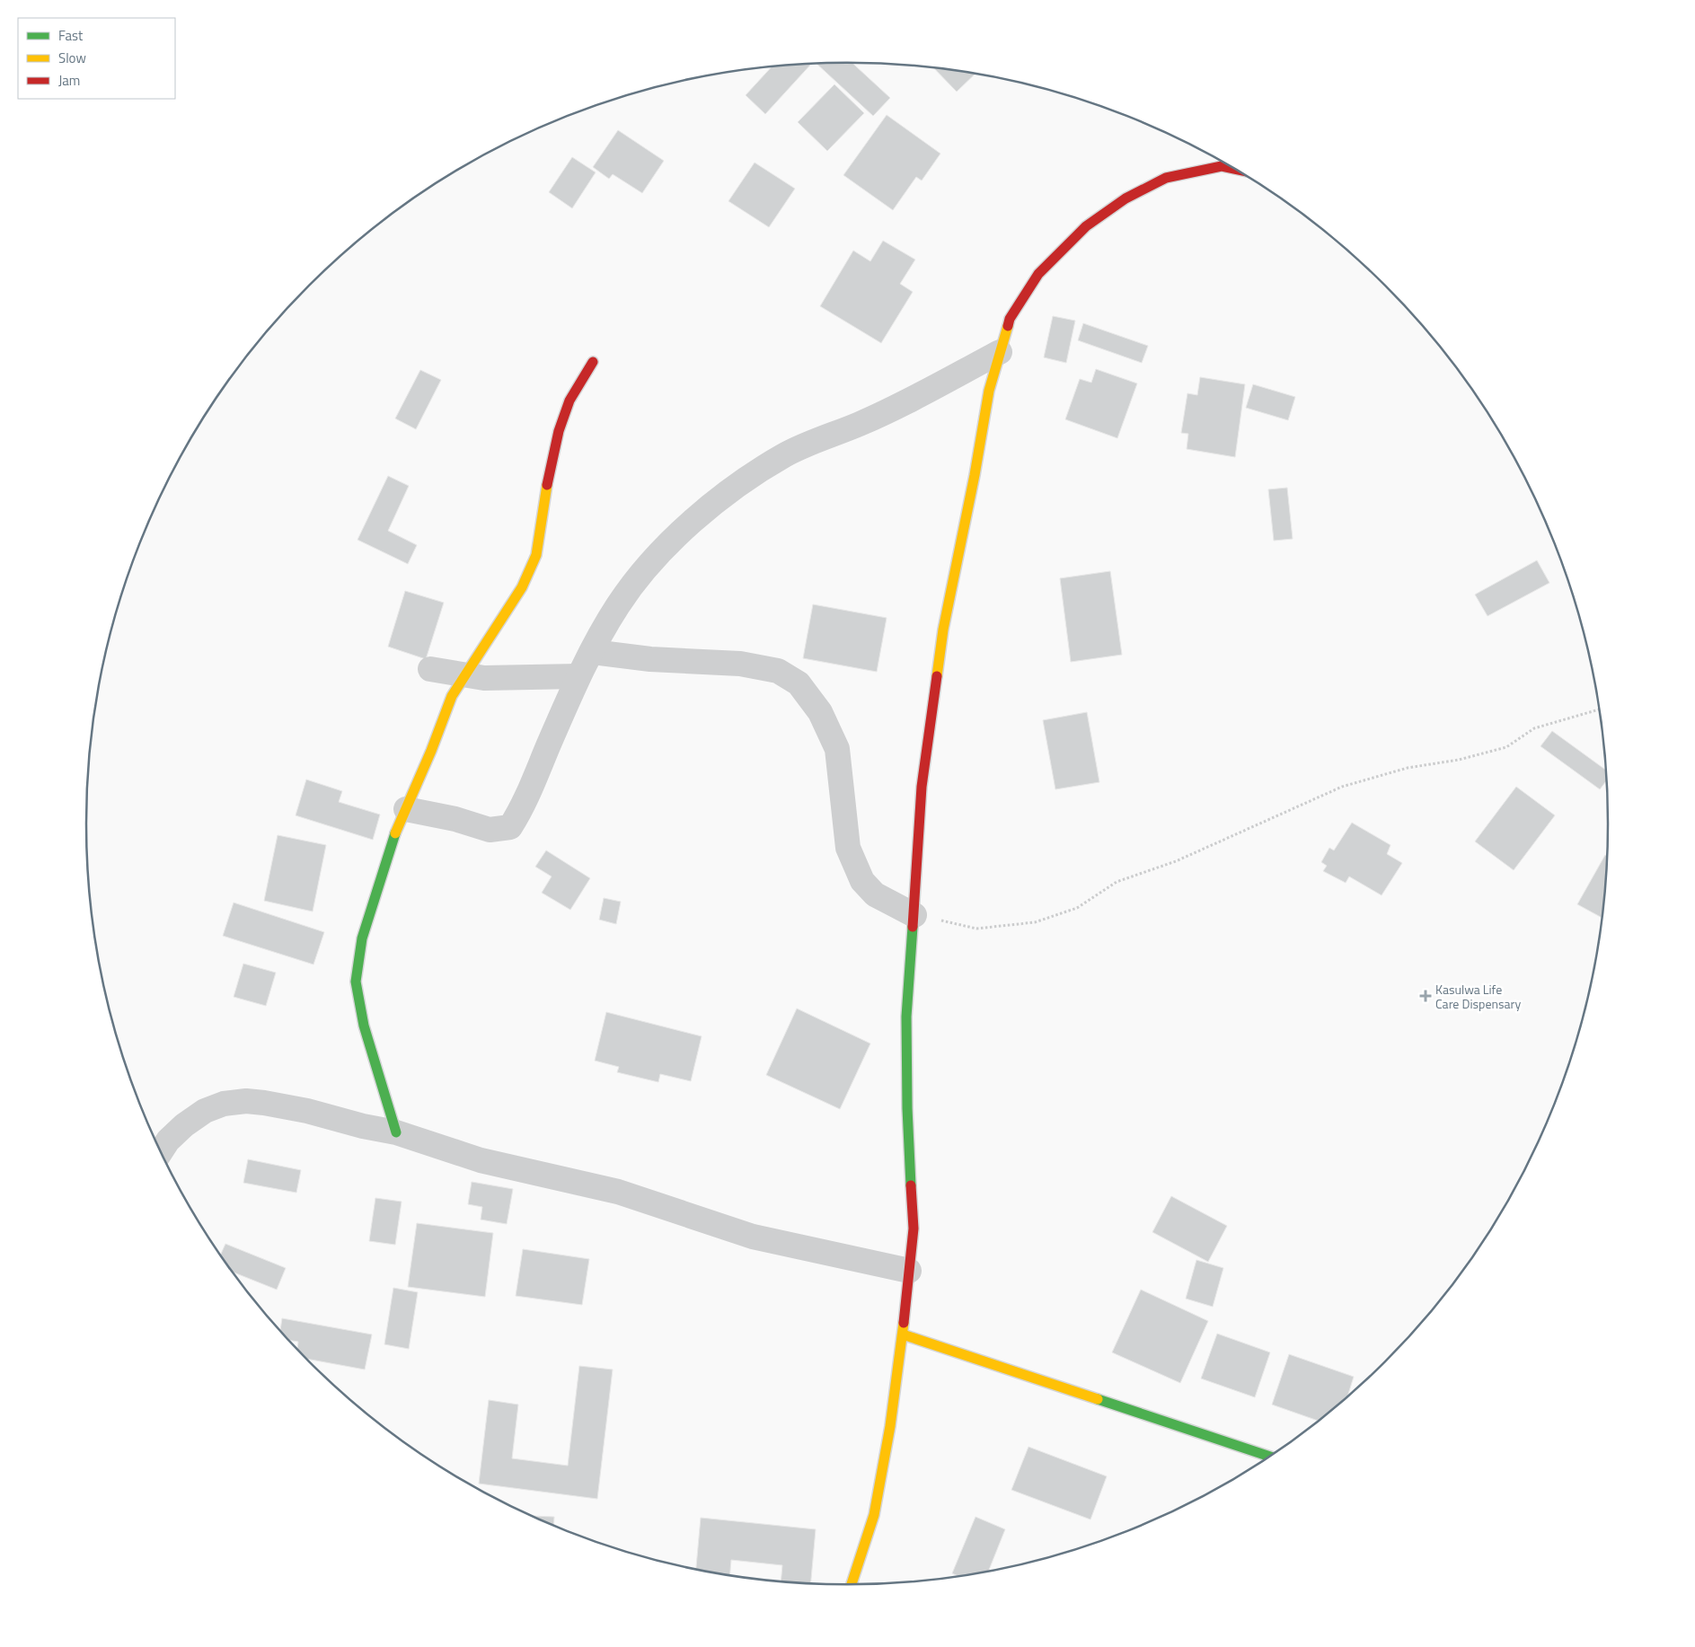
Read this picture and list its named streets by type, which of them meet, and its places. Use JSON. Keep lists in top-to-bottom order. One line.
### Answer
{"places":{"health":["Kasulwa Life Care Dispensary"]},"legend":["Fast","Slow","Jam"]}
